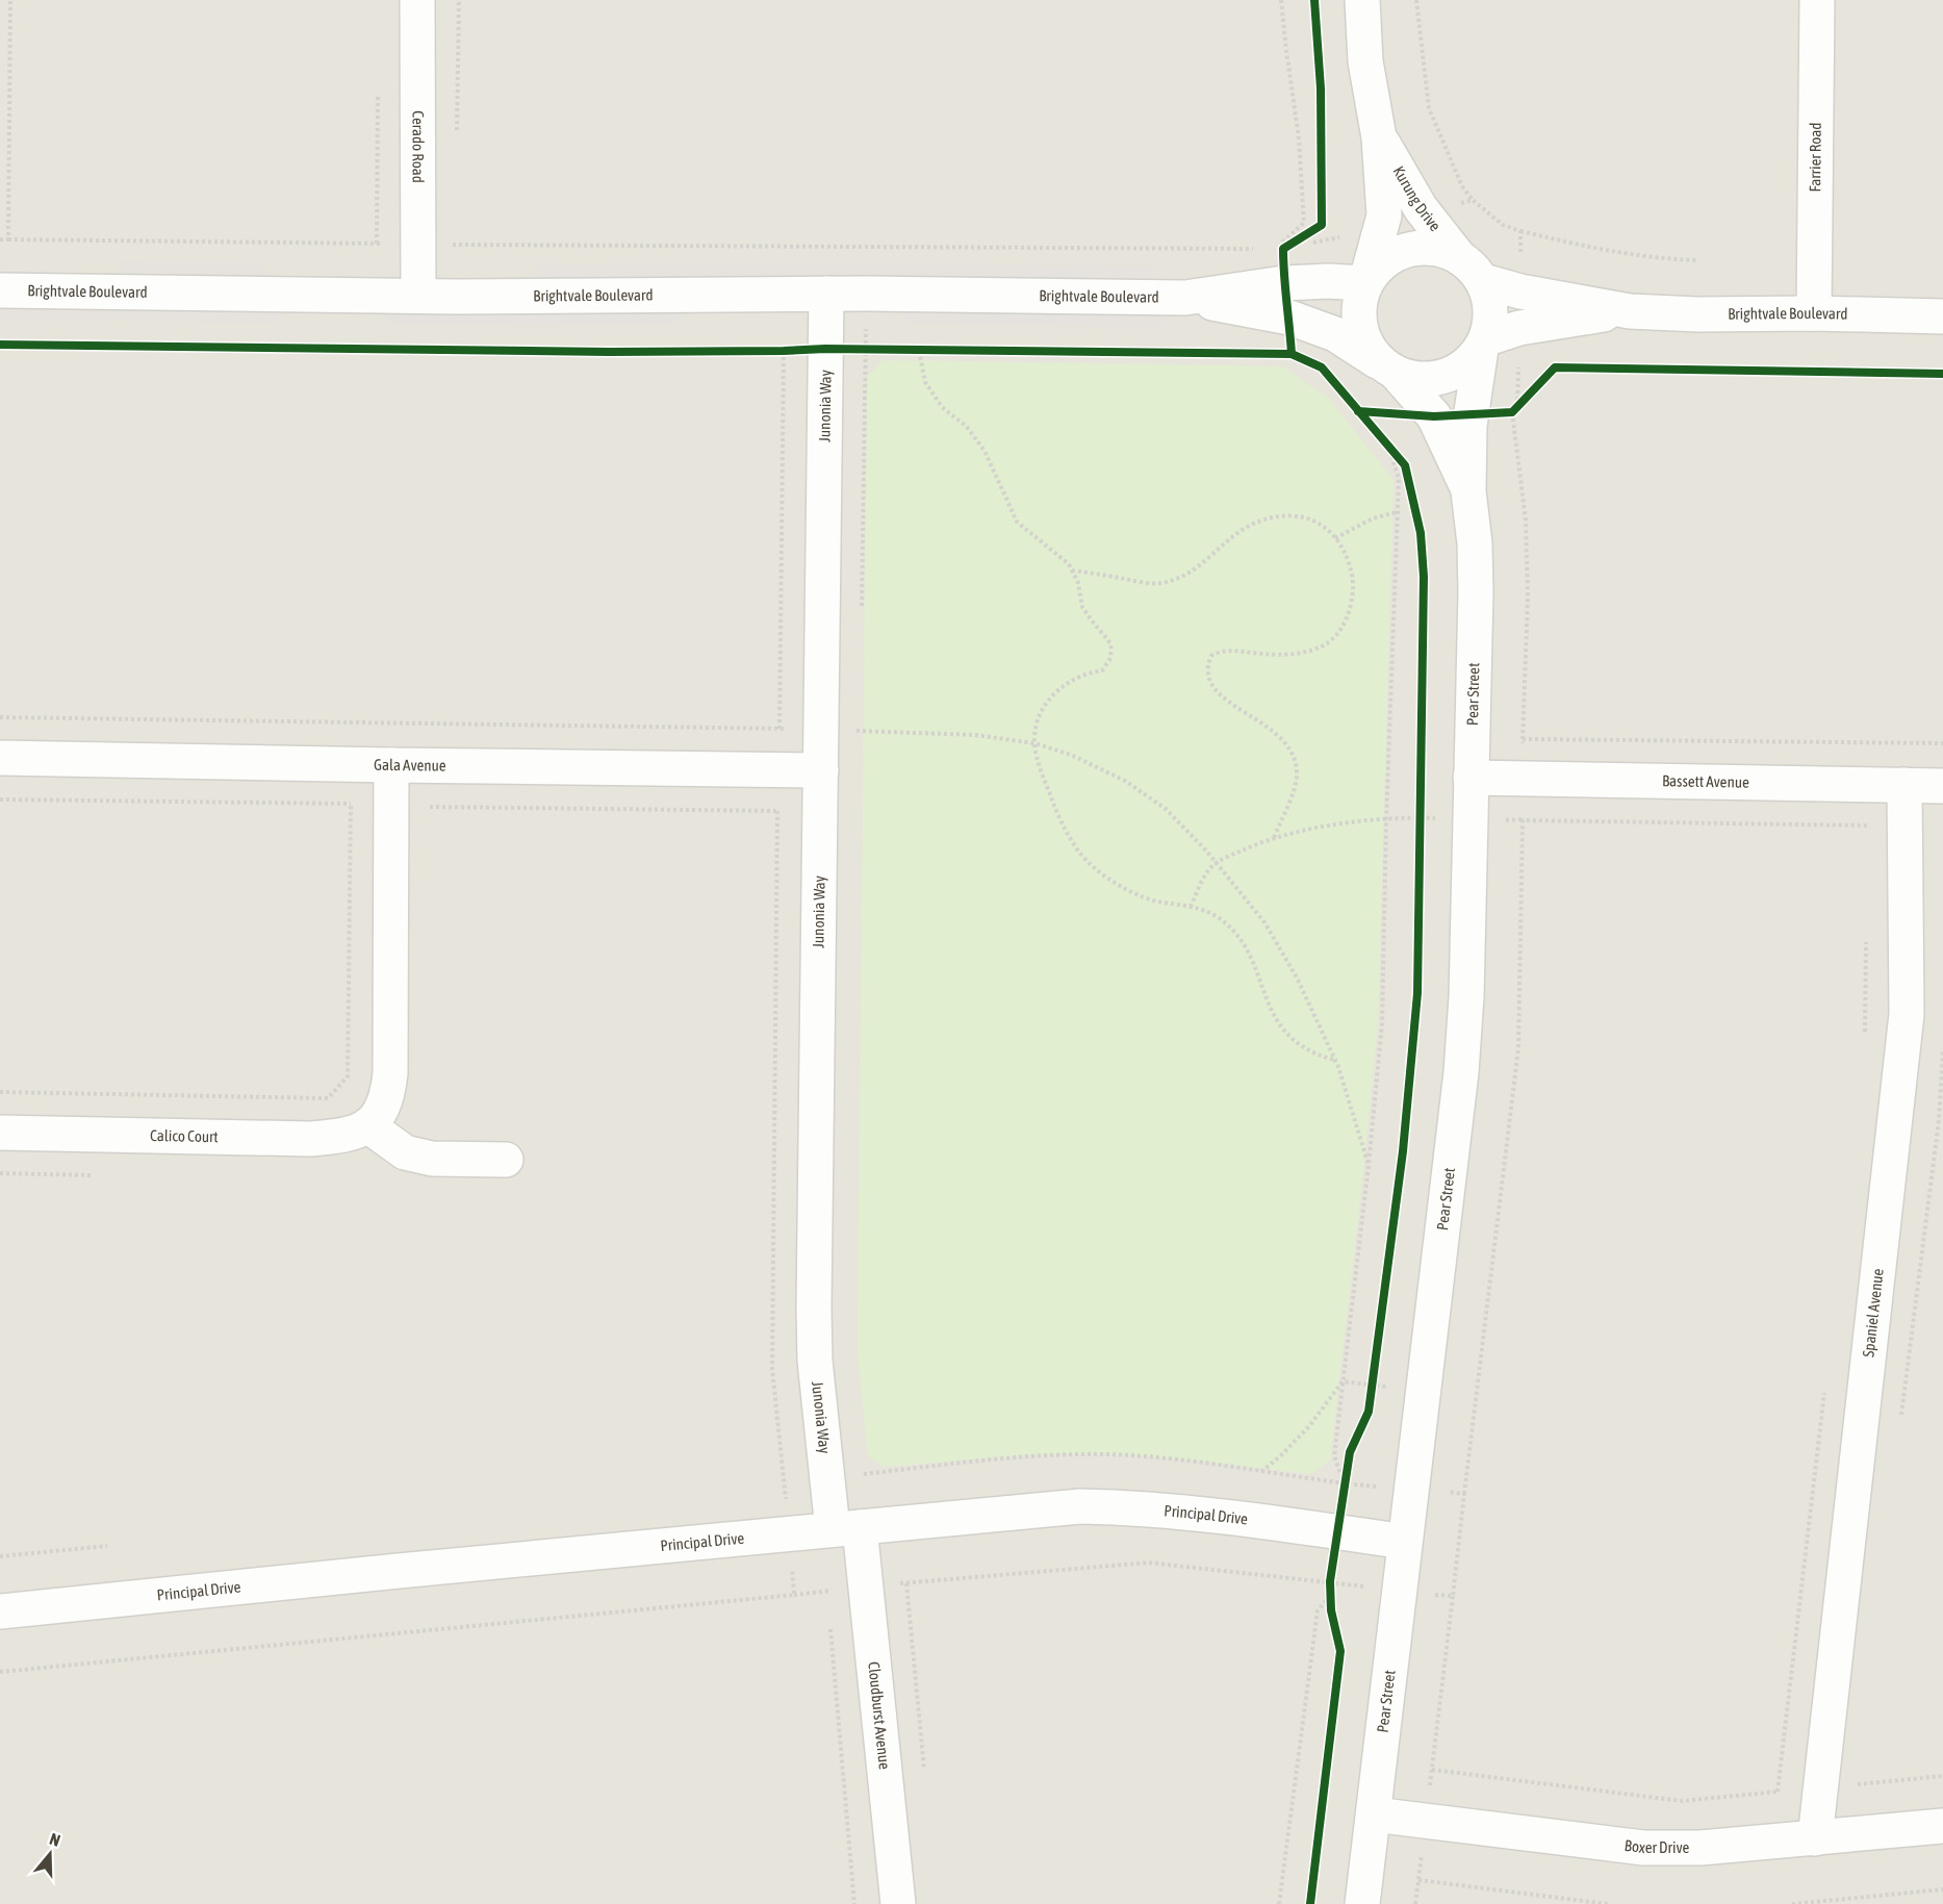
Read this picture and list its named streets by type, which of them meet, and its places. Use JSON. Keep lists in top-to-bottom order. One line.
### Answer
{"streets":{"street":["Cerado Road","Farrier Road","Kurung Drive","Brightvale Boulevard","Junonia Way","Pear Street","Gala Avenue","Bassett Avenue","Calico Court","Spaniel Avenue","Principal Drive","Cloudburst Avenue","Boxer Drive"]},"crossings":[["Cerado Road","Brightvale Boulevard"],["Farrier Road","Brightvale Boulevard"],["Kurung Drive","Brightvale Boulevard"],["Kurung Drive","Pear Street"],["Brightvale Boulevard","Junonia Way"],["Brightvale Boulevard","Pear Street"],["Junonia Way","Gala Avenue"],["Junonia Way","Principal Drive"],["Junonia Way","Cloudburst Avenue"],["Pear Street","Bassett Avenue"],["Pear Street","Principal Drive"],["Pear Street","Boxer Drive"],["Bassett Avenue","Spaniel Avenue"],["Spaniel Avenue","Boxer Drive"],["Principal Drive","Cloudburst Avenue"]],"north":"top"}
